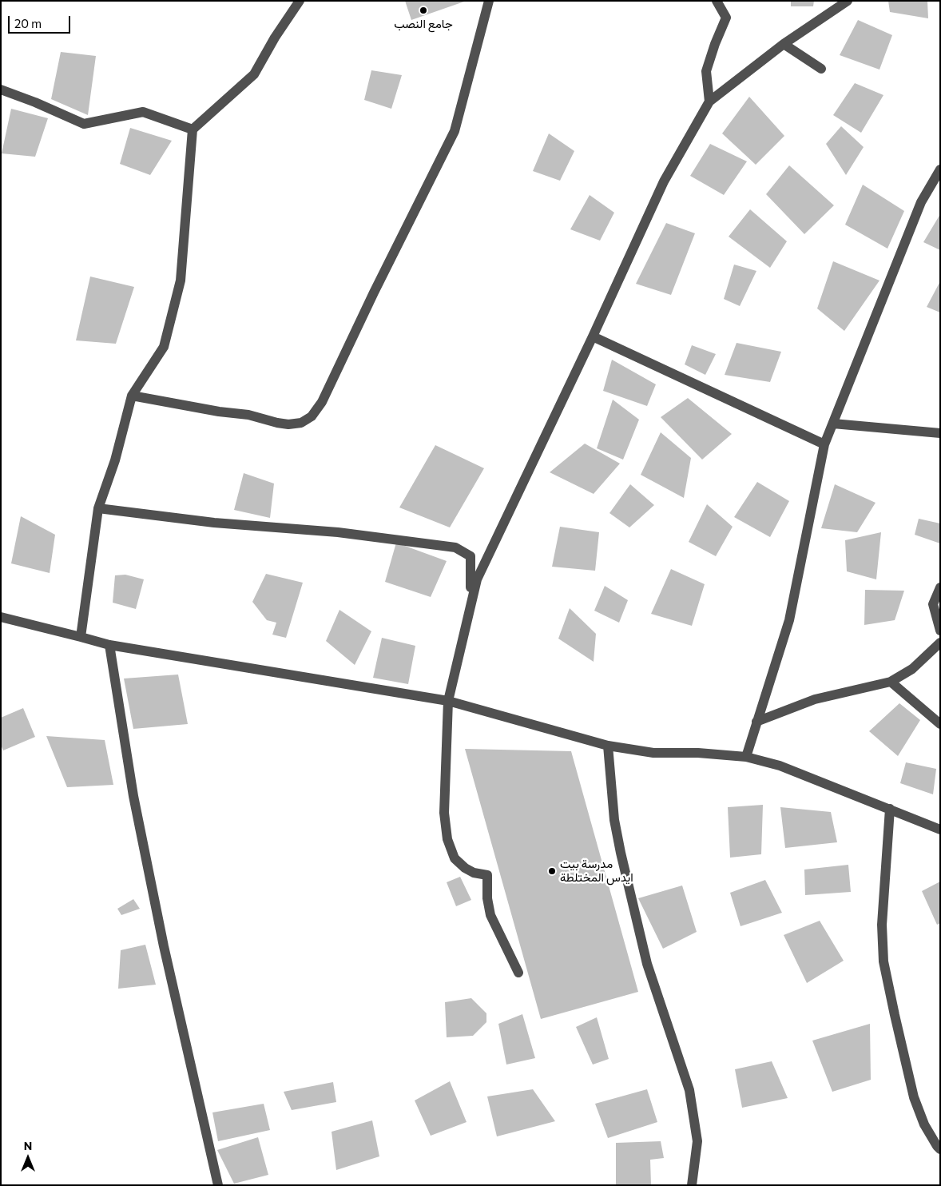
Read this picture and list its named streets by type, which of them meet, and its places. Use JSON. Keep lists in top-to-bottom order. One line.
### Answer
{"places":["جامع النصب","مدرسة بيت ايدس المختلطة"],"scale_bar":"20 m","north":"top"}
